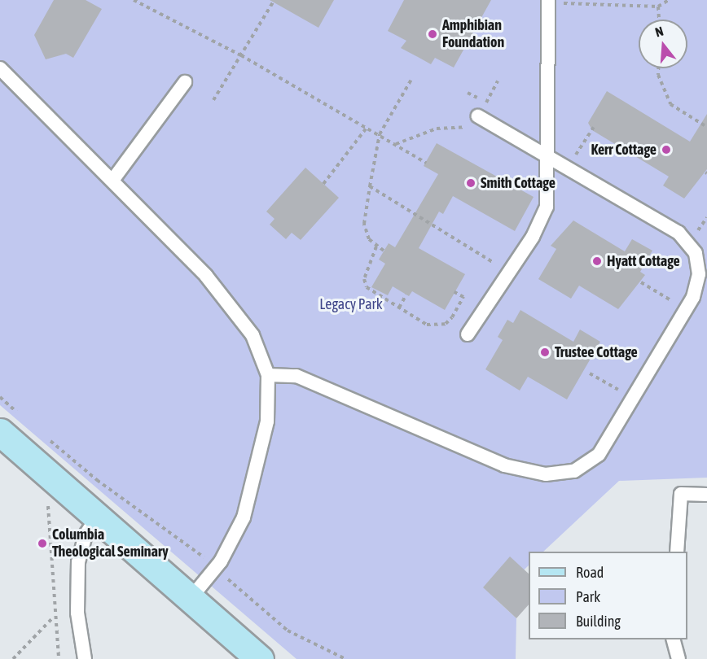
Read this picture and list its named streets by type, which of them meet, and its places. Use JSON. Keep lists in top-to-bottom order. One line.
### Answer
{"parks":["Legacy Park"],"places":["Amphibian Foundation","Kerr Cottage","Smith Cottage","Hyatt Cottage","Trustee Cottage","Columbia Theological Seminary"],"legend":["Road","Park","Building"],"north":"top"}
